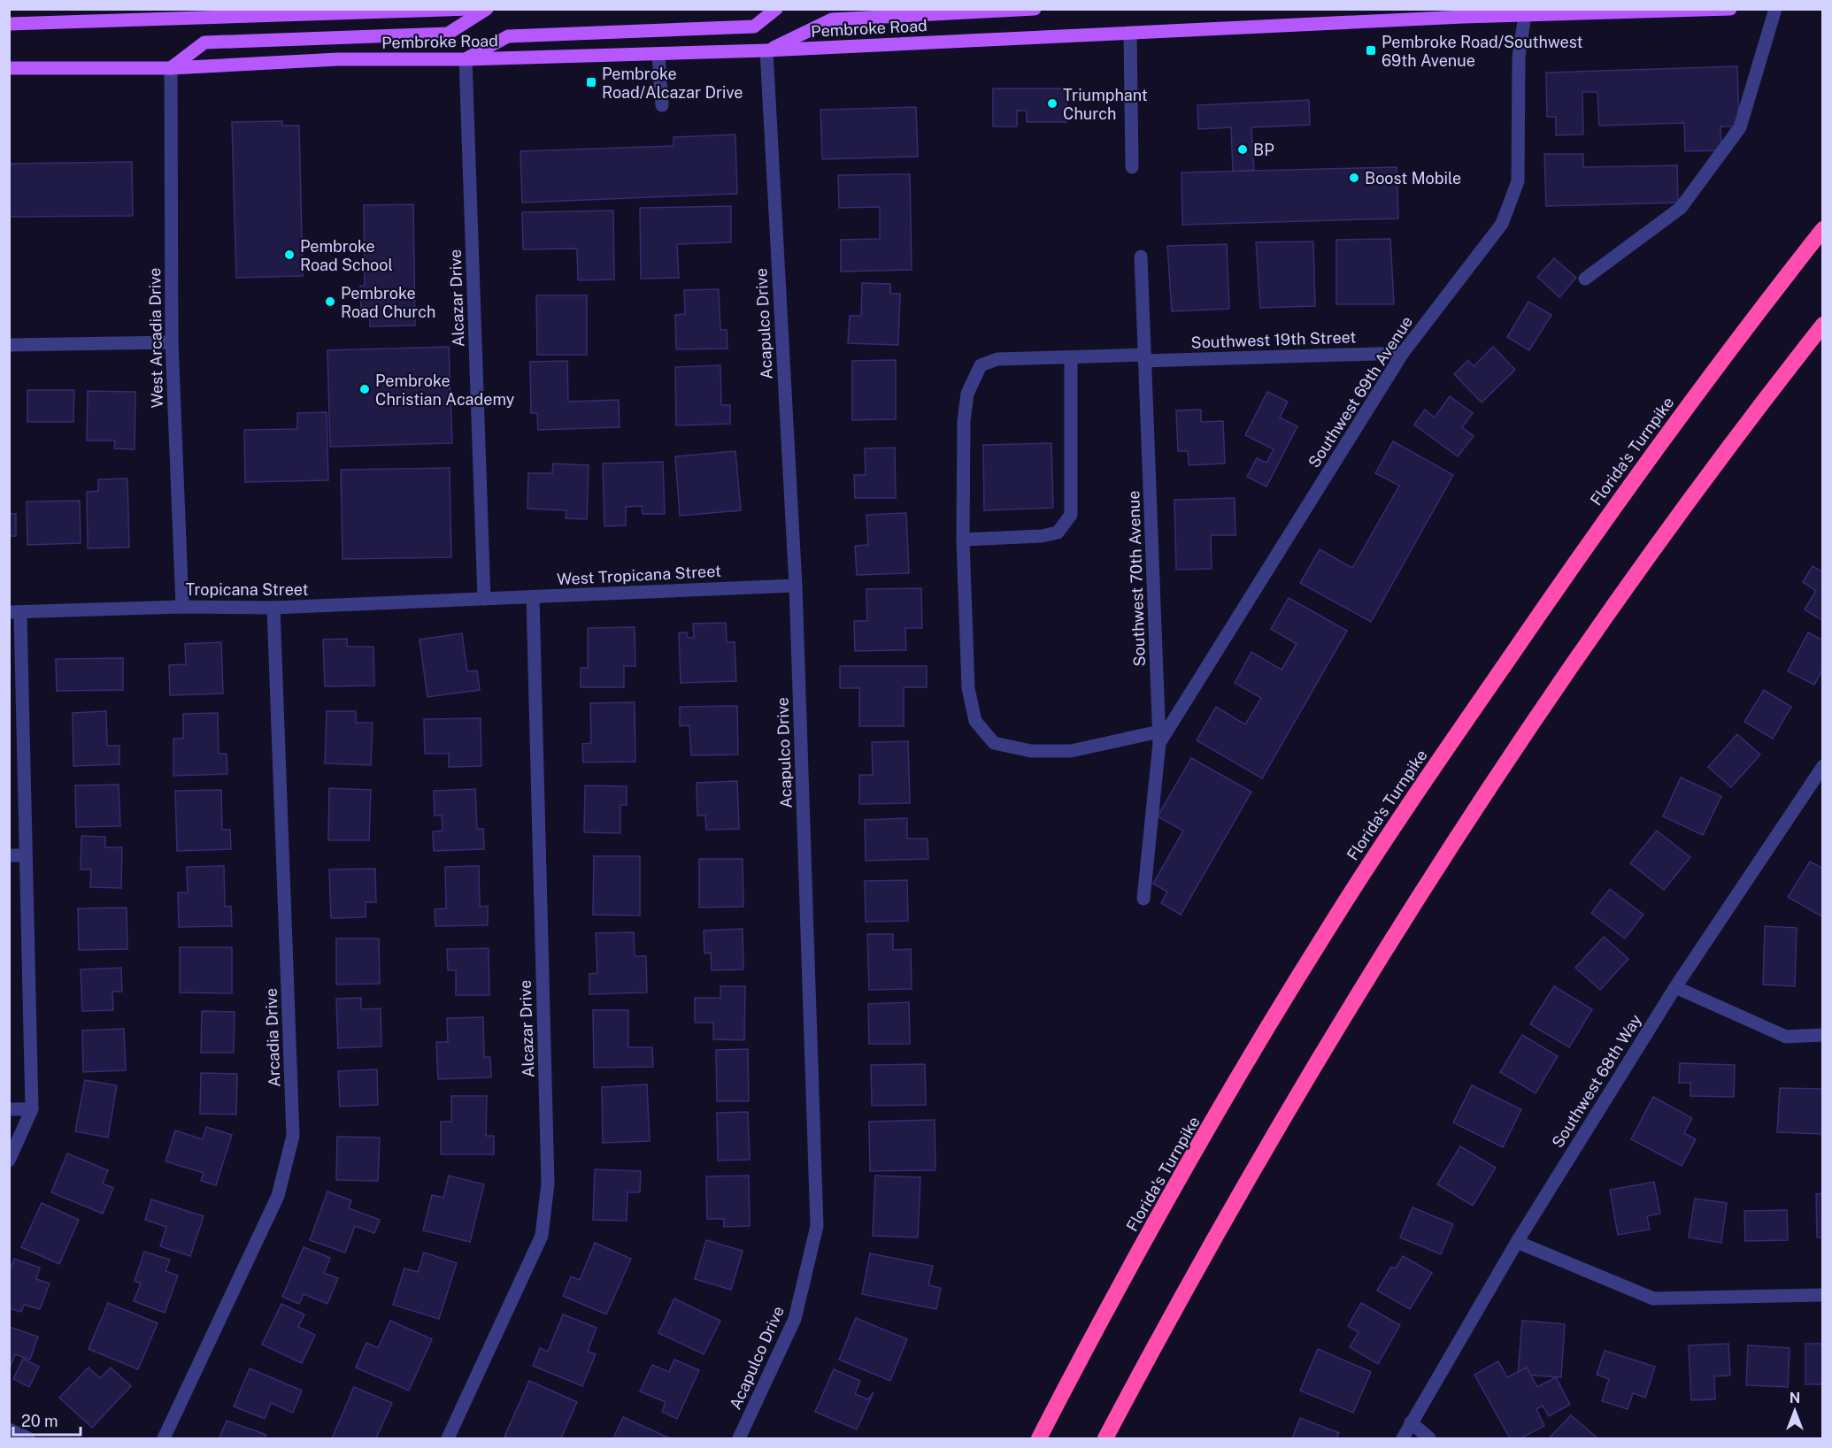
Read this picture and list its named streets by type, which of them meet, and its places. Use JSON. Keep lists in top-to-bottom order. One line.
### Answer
{"streets":{"highway":["Florida's Turnpike"],"main road":["Pembroke Road"],"street":["Alcazar Drive","Acapulco Drive","West Arcadia Drive","Southwest 19th Street","Southwest 69th Avenue","West Tropicana Street","Southwest 70th Avenue","Tropicana Street","Arcadia Drive","Southwest 68th Way"]},"crossings":[["Pembroke Road","Alcazar Drive"],["Pembroke Road","Acapulco Drive"],["Pembroke Road","West Arcadia Drive"],["Pembroke Road","Southwest 69th Avenue"],["Alcazar Drive","West Tropicana Street"],["Alcazar Drive","Tropicana Street"],["Acapulco Drive","West Tropicana Street"],["West Arcadia Drive","Tropicana Street"],["Southwest 19th Street","Southwest 69th Avenue"],["Southwest 19th Street","Southwest 70th Avenue"],["Southwest 69th Avenue","Southwest 70th Avenue"],["West Tropicana Street","Tropicana Street"],["Tropicana Street","Arcadia Drive"]],"places":{"transit":["Pembroke Road/Southwest 69th Avenue","Pembroke Road/Alcazar Drive"],"other":["Triumphant Church","BP","Boost Mobile","Pembroke Road School","Pembroke Road Church","Pembroke Christian Academy"]},"scale_bar":"20 m","north":"top"}
